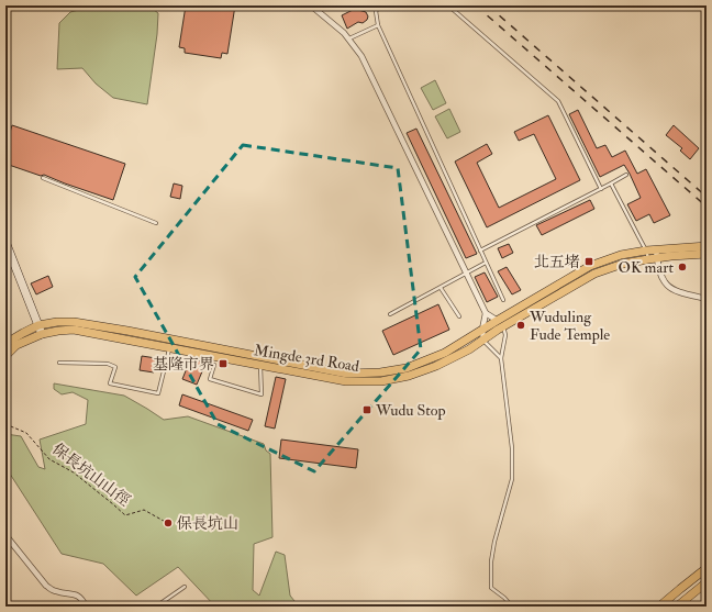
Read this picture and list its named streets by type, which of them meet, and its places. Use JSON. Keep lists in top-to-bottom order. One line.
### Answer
{"streets":{"main road":["Mingde 3rd Road"],"path":["保長坑山山徑"]},"places":{"transit":["北五堵","基隆市界","Wudu Stop"],"other":["OK mart","Wuduling Fude Temple","保長坑山"]}}
